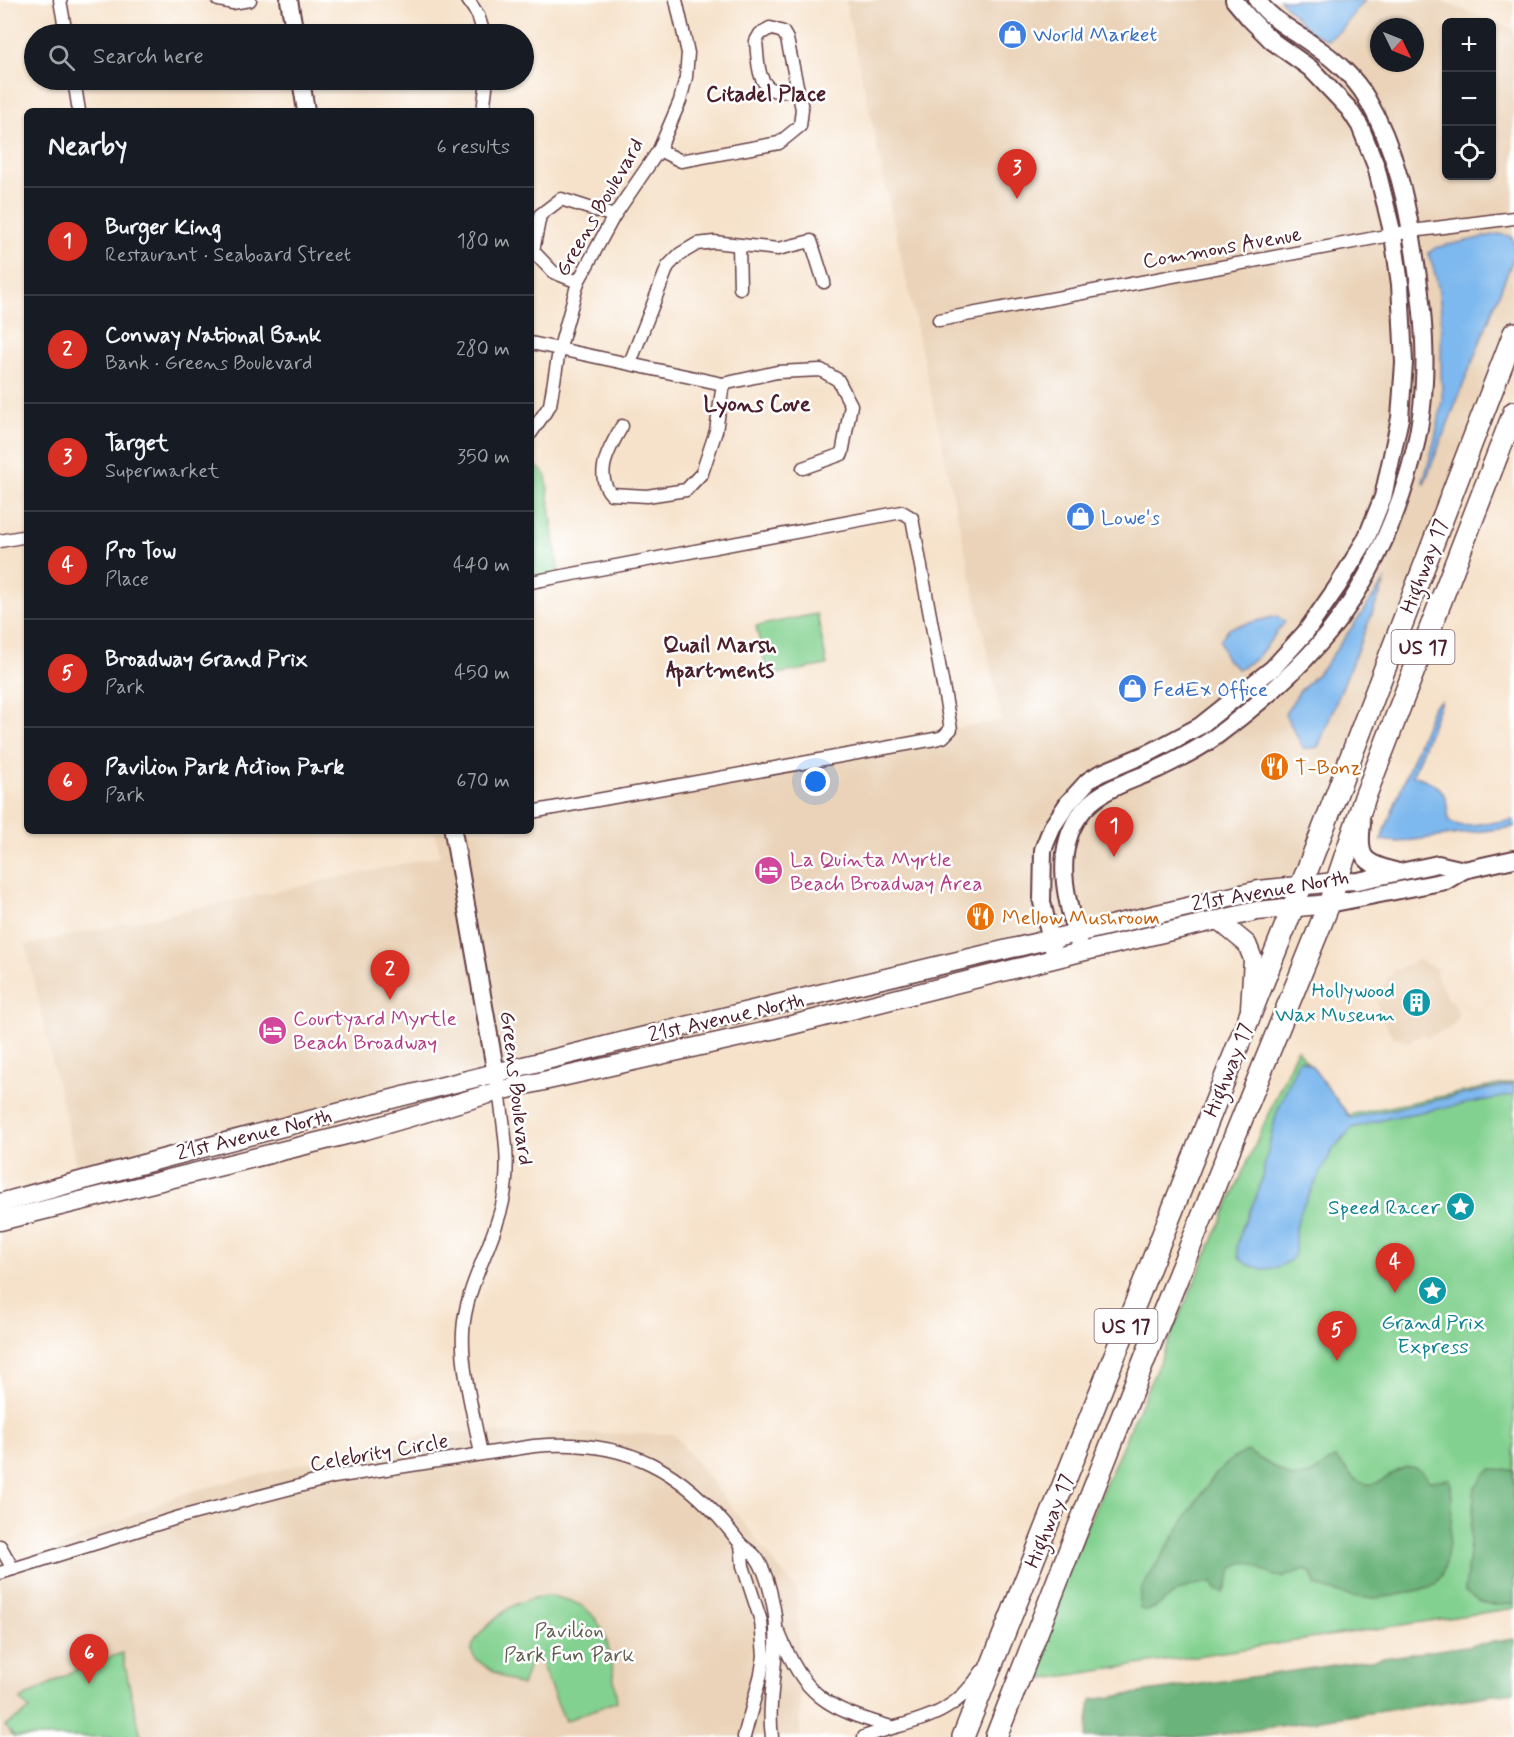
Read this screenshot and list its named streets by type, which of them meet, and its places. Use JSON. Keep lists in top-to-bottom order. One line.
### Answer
{"streets":{"highway":["Highway 17","US 17"],"main road":["21st Avenue North"],"street":["Greens Boulevard","Commons Avenue","Celebrity Circle"]},"crossings":[["Greens Boulevard","21st Avenue North"],["Greens Boulevard","Celebrity Circle"],["Highway 17","21st Avenue North"]],"districts":["Citadel Place","Lyons Cove","Quail Marsh Apartments"],"parks":["Pavilion Park Fun Park"],"places":{"shop":["World Market","Lowe's","FedEx Office"],"restaurant":["T-Bonz","Mellow Mushroom"],"hotel":["La Quinta Myrtle Beach Broadway Area","Courtyard Myrtle Beach Broadway"],"building":["Hollywood Wax Museum"],"place":["Speed Racer","Grand Prix Express"]},"north":"bottom right","page":{"map_buttons":["+","−"],"search":"Search here","heading":["Nearby","6 results"],"pins":["3","1","2","4","5","6"],"list":[{"mark":"1","name":"Burger King","note":"Restaurant · Seaboard Street","value":"180 m"},{"mark":"2","name":"Conway National Bank","note":"Bank · Greens Boulevard","value":"280 m"},{"mark":"3","name":"Target","note":"Supermarket","value":"350 m"},{"mark":"4","name":"Pro Tow","note":"Place","value":"440 m"},{"mark":"5","name":"Broadway Grand Prix","note":"Park","value":"450 m"},{"mark":"6","name":"Pavilion Park Action Park","note":"Park","value":"670 m"}]}}
